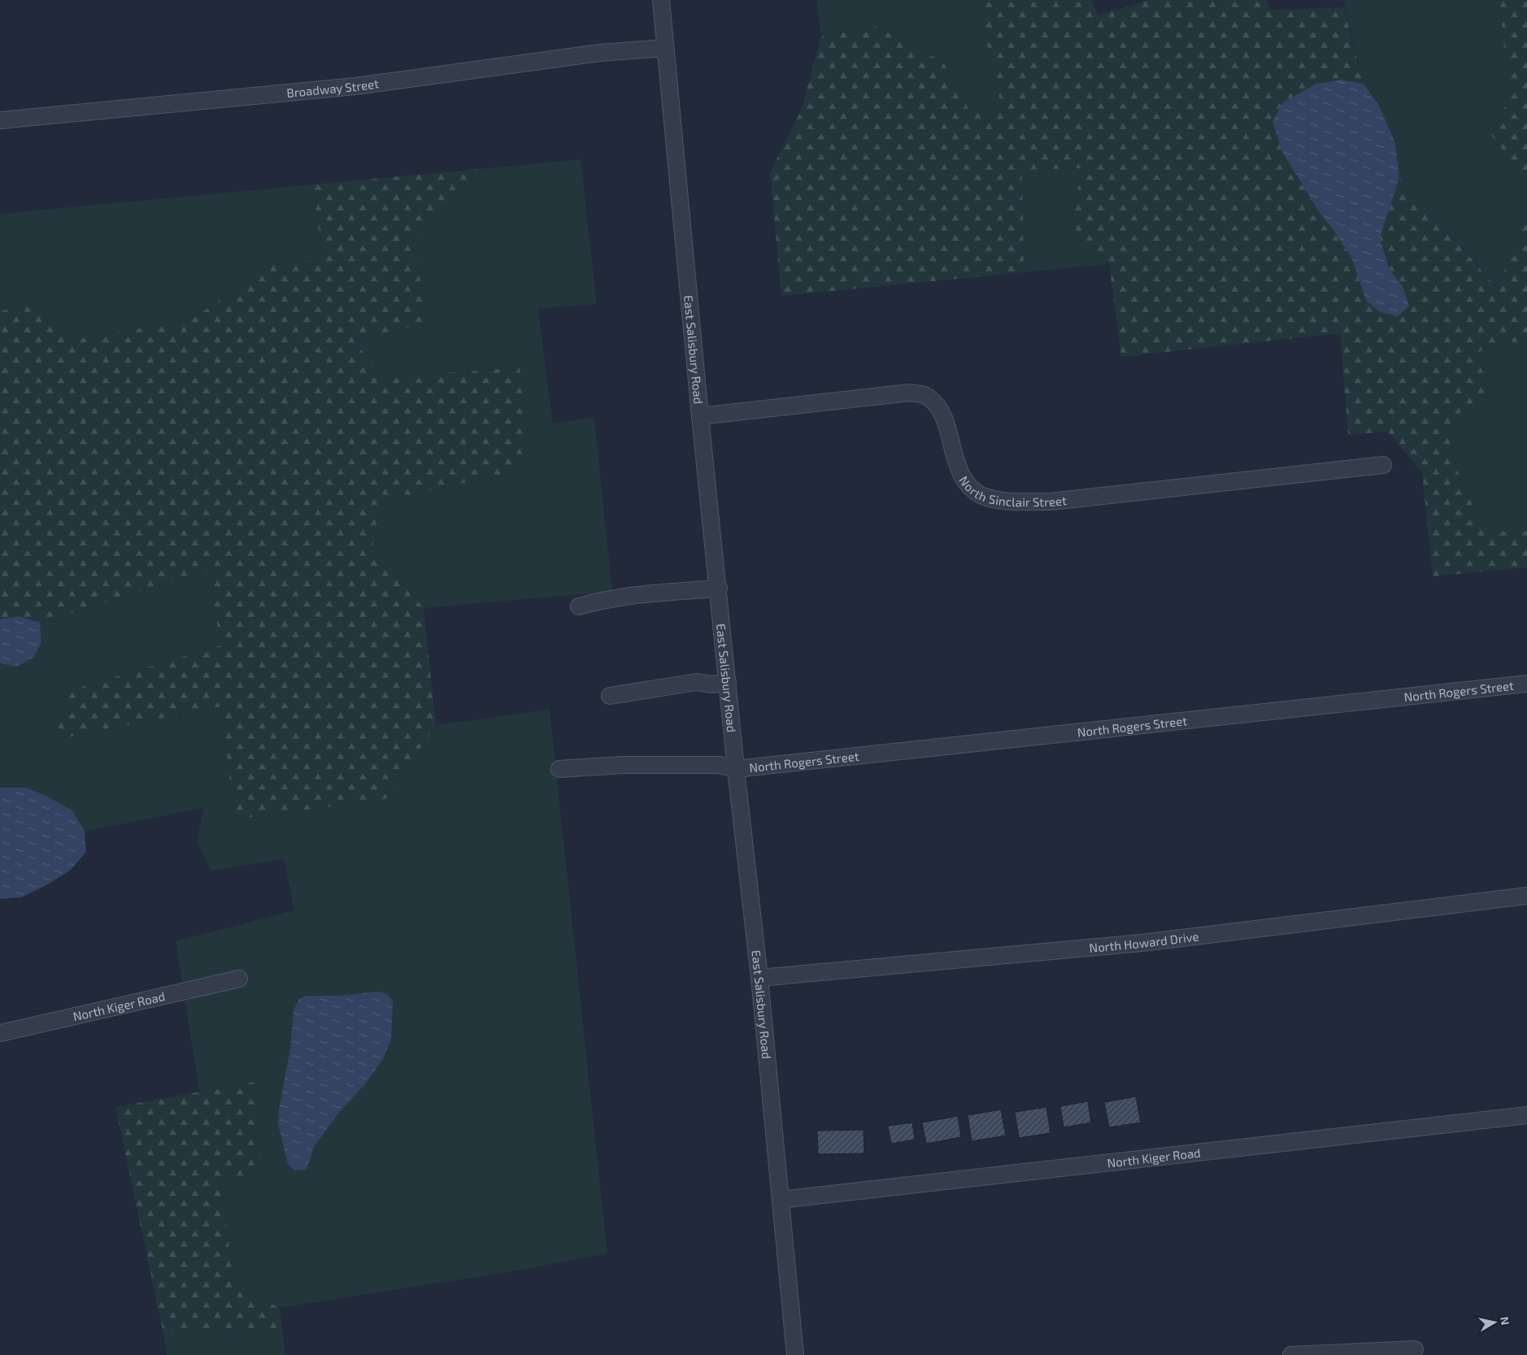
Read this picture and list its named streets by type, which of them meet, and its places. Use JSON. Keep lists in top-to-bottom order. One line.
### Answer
{"streets":{"street":["Broadway Street","East Salisbury Road","North Sinclair Street","North Rogers Street","North Howard Drive","North Kiger Road"]},"crossings":[["Broadway Street","East Salisbury Road"],["East Salisbury Road","North Sinclair Street"],["East Salisbury Road","North Rogers Street"],["East Salisbury Road","North Howard Drive"],["East Salisbury Road","North Kiger Road"]],"north":"right"}
